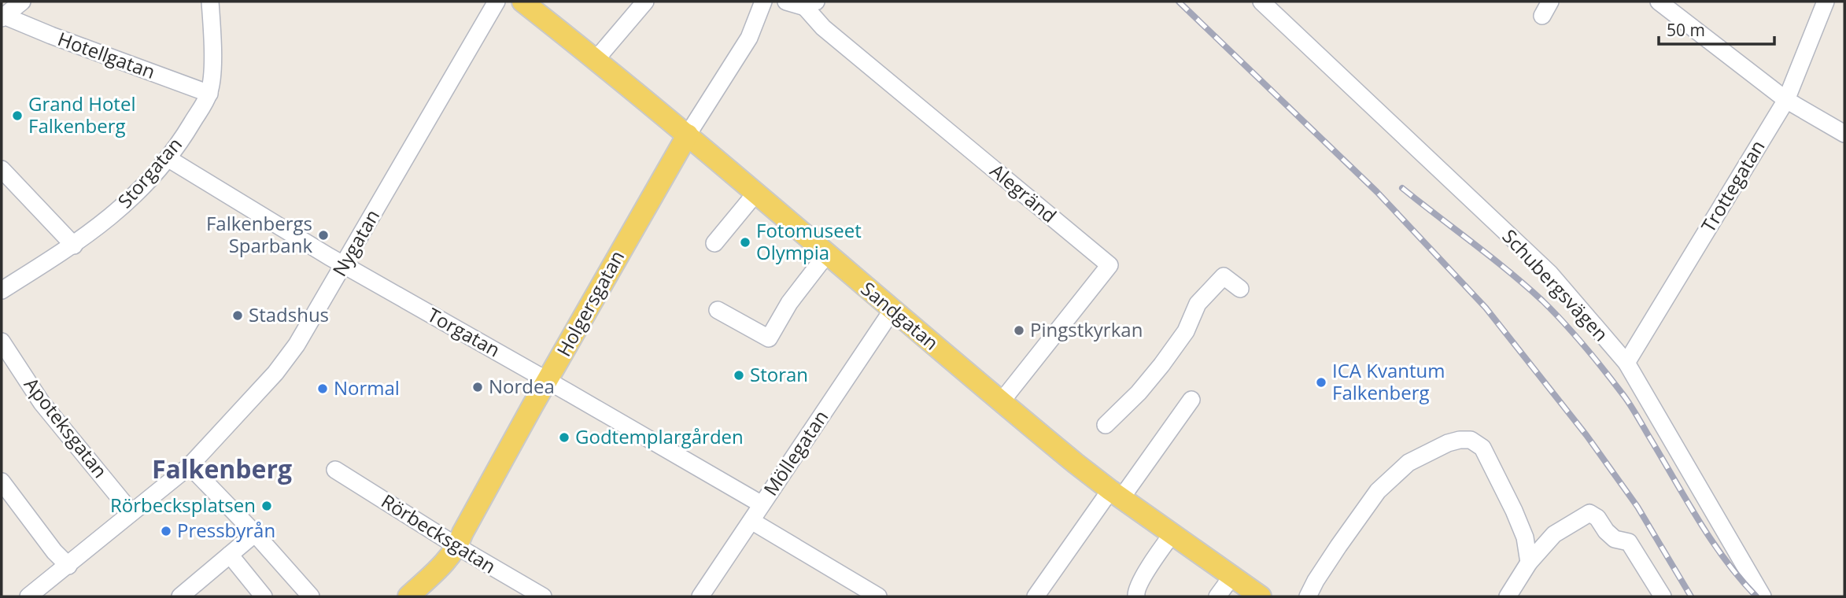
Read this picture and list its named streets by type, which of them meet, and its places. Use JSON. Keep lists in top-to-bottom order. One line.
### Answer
{"streets":{"main road":["Holgersgatan","Sandgatan"],"street":["Hotellgatan","Storgatan","Trottegatan","Alegränd","Nygatan","Schubergsvägen","Torgatan","Apoteksgatan","Möllegatan","Rörbecksgatan"]},"crossings":[["Hotellgatan","Storgatan"],["Storgatan","Torgatan"],["Trottegatan","Schubergsvägen"],["Alegränd","Sandgatan"],["Nygatan","Torgatan"],["Nygatan","Apoteksgatan"],["Holgersgatan","Sandgatan"],["Holgersgatan","Torgatan"],["Holgersgatan","Rörbecksgatan"],["Sandgatan","Möllegatan"],["Torgatan","Möllegatan"]],"districts":["Falkenberg"],"places":["Grand Hotel Falkenberg","Falkenbergs Sparbank","Fotomuseet Olympia","Stadshus","Pingstkyrkan","Storan","ICA Kvantum Falkenberg","Nordea","Normal","Godtemplargården","Rörbecksplatsen","Pressbyrån"],"scale_bar":"50 m"}
